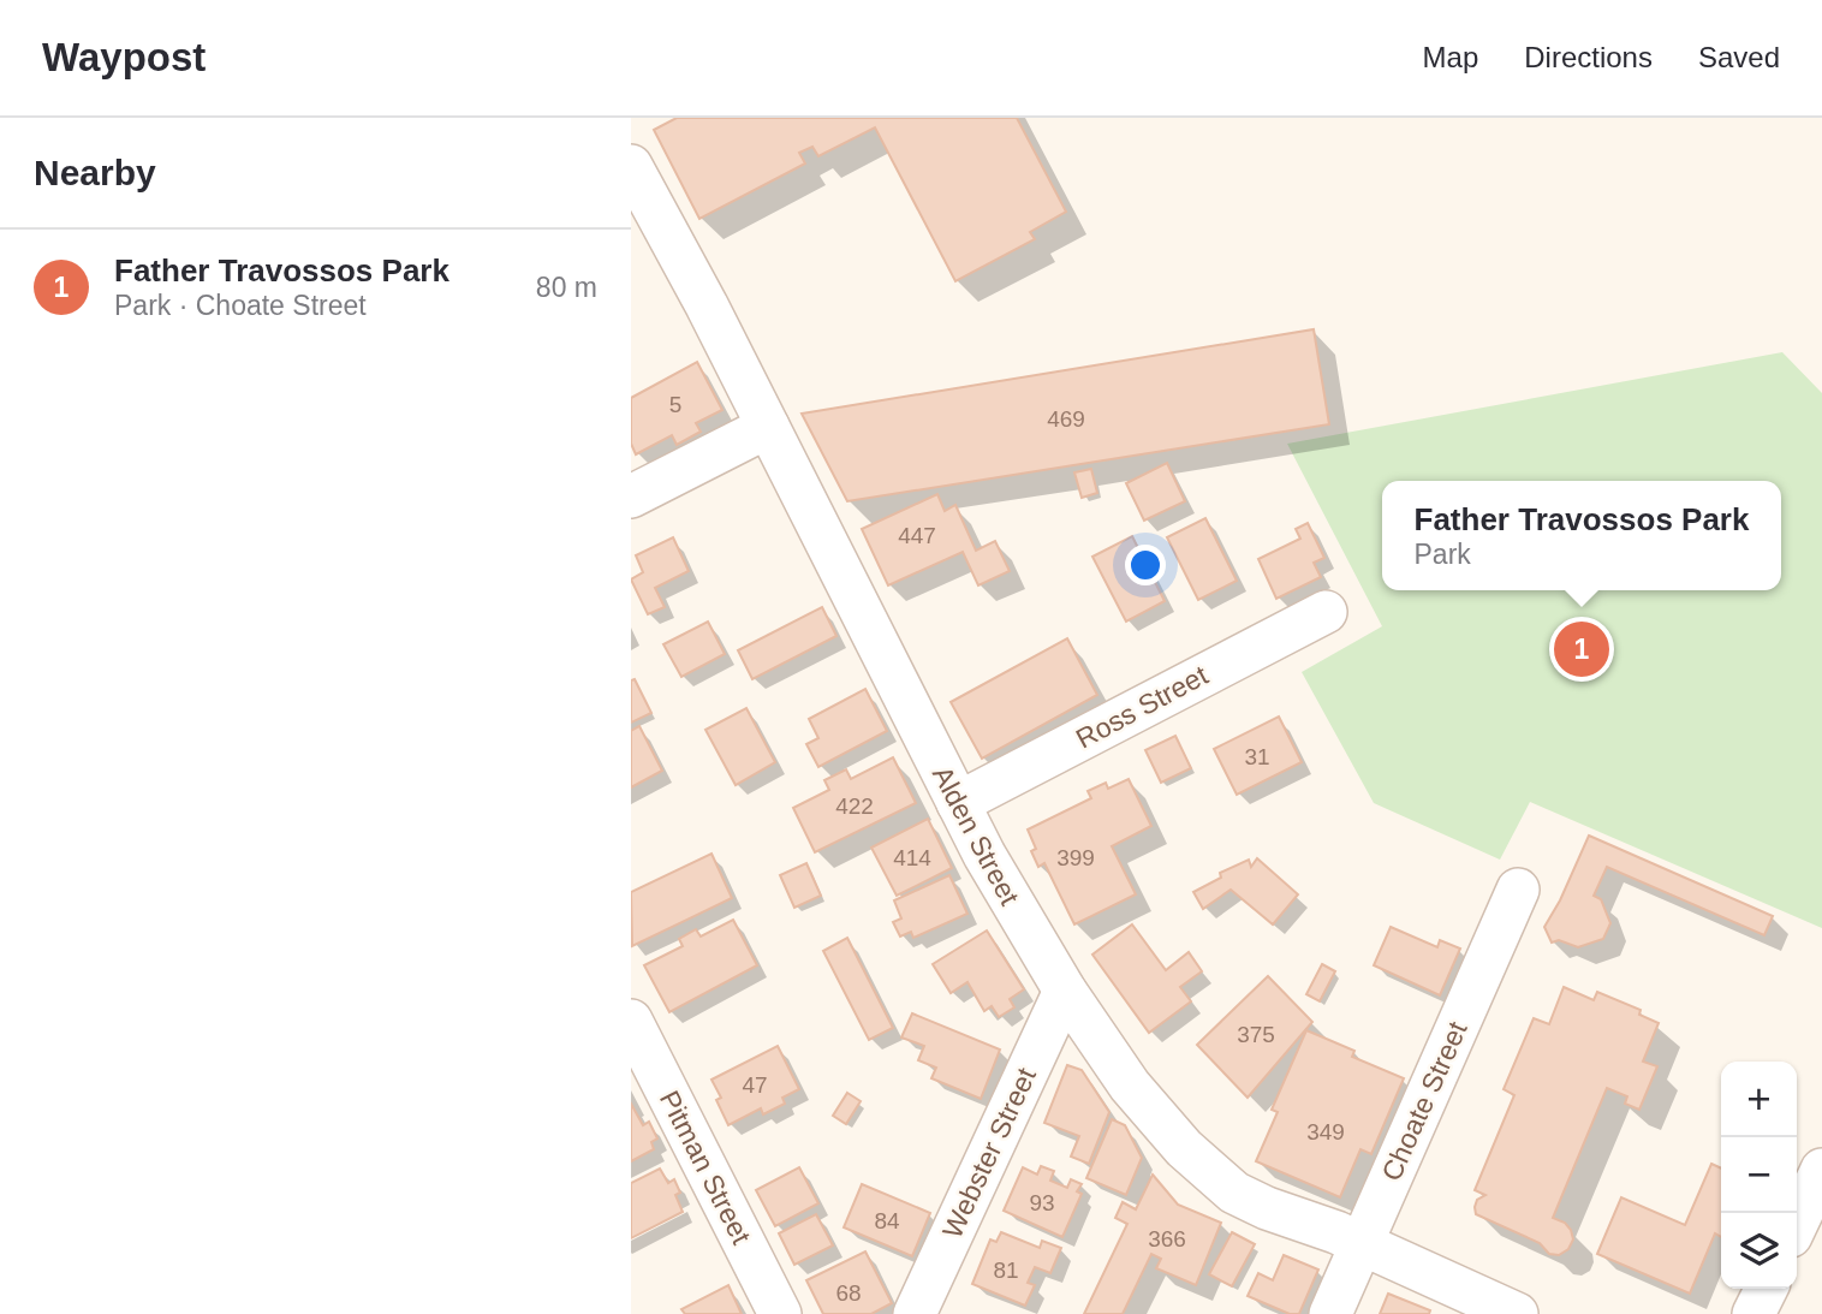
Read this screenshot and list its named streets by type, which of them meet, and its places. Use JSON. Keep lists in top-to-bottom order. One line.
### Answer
{"streets":{"street":["Ross Street","Alden Street","Choate Street","Webster Street","Pitman Street"]},"crossings":[["Ross Street","Alden Street"],["Alden Street","Choate Street"],["Alden Street","Webster Street"]],"house_numbers":["5","469","447","31","422","414","399","375","47","349","93","84","366","81","68"],"page":{"header":"Waypost","nav":["Map","Directions","Saved"],"heading":"Nearby","list":[{"mark":"1","name":"Father Travossos Park","note":"Park · Choate Street","value":"80 m"}],"popup":["Father Travossos Park","Park"],"pins":"1","map_buttons":["+","−"]}}
